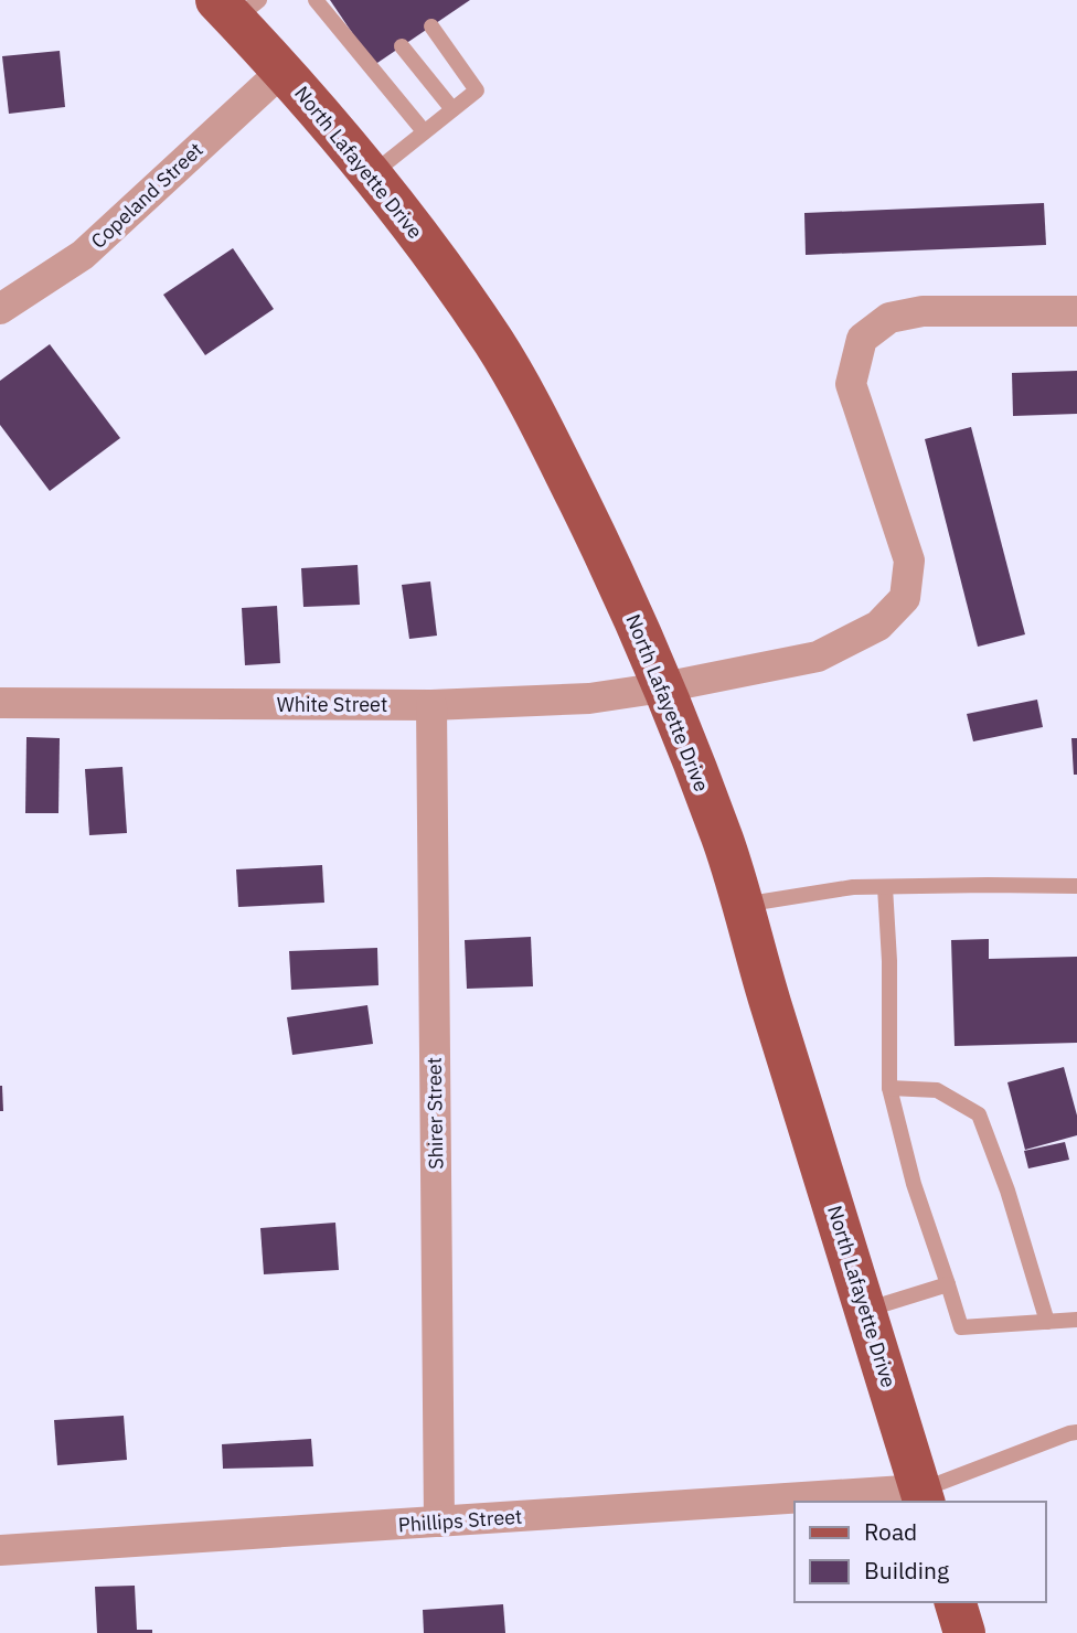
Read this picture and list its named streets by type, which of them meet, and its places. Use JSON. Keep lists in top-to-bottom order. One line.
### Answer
{"streets":{"main road":["North Lafayette Drive"],"street":["Copeland Street","White Street","Shirer Street","Phillips Street"]},"crossings":[["North Lafayette Drive","Copeland Street"],["North Lafayette Drive","White Street"],["North Lafayette Drive","Phillips Street"],["White Street","Shirer Street"],["Shirer Street","Phillips Street"]],"legend":["Road","Building"]}
